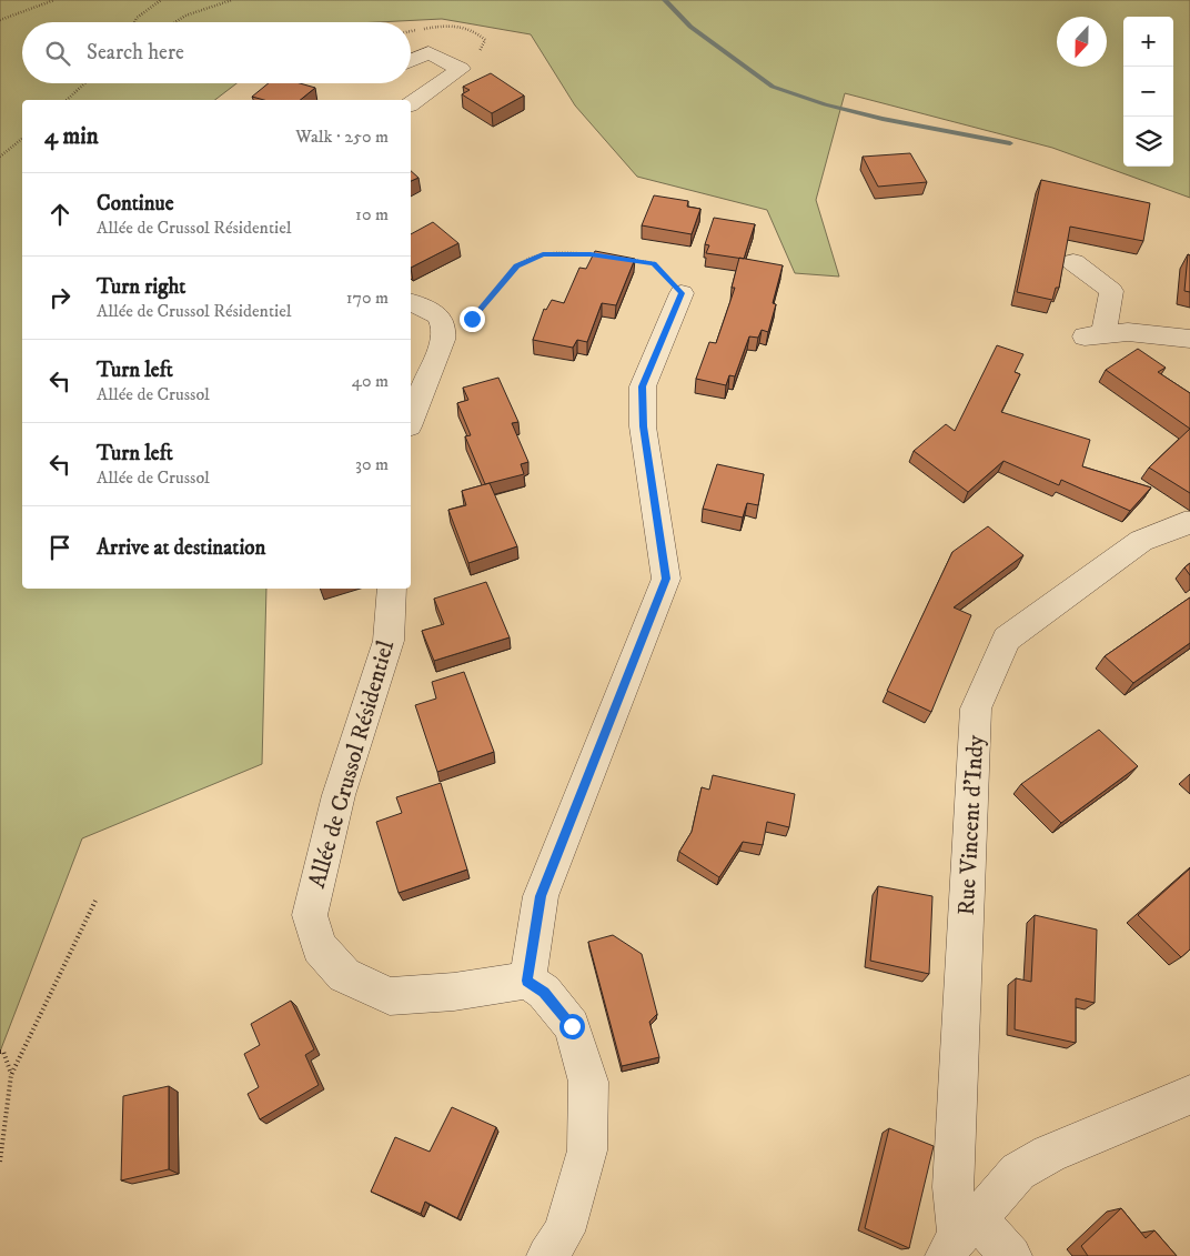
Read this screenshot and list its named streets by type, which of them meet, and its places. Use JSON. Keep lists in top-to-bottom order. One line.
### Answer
{"streets":{"street":["Allée de Crussol Résidentiel","Rue Vincent d'Indy"]},"north":"bottom","page":{"map_buttons":["+","−"],"search":"Search here","heading":["4 min","Walk · 250 m"],"list":[["Continue","Allée de Crussol Résidentiel","10 m"],["Turn right","Allée de Crussol Résidentiel","170 m"],["Turn left","Allée de Crussol","40 m"],["Turn left","Allée de Crussol","30 m"],"Arrive at destination"]}}
